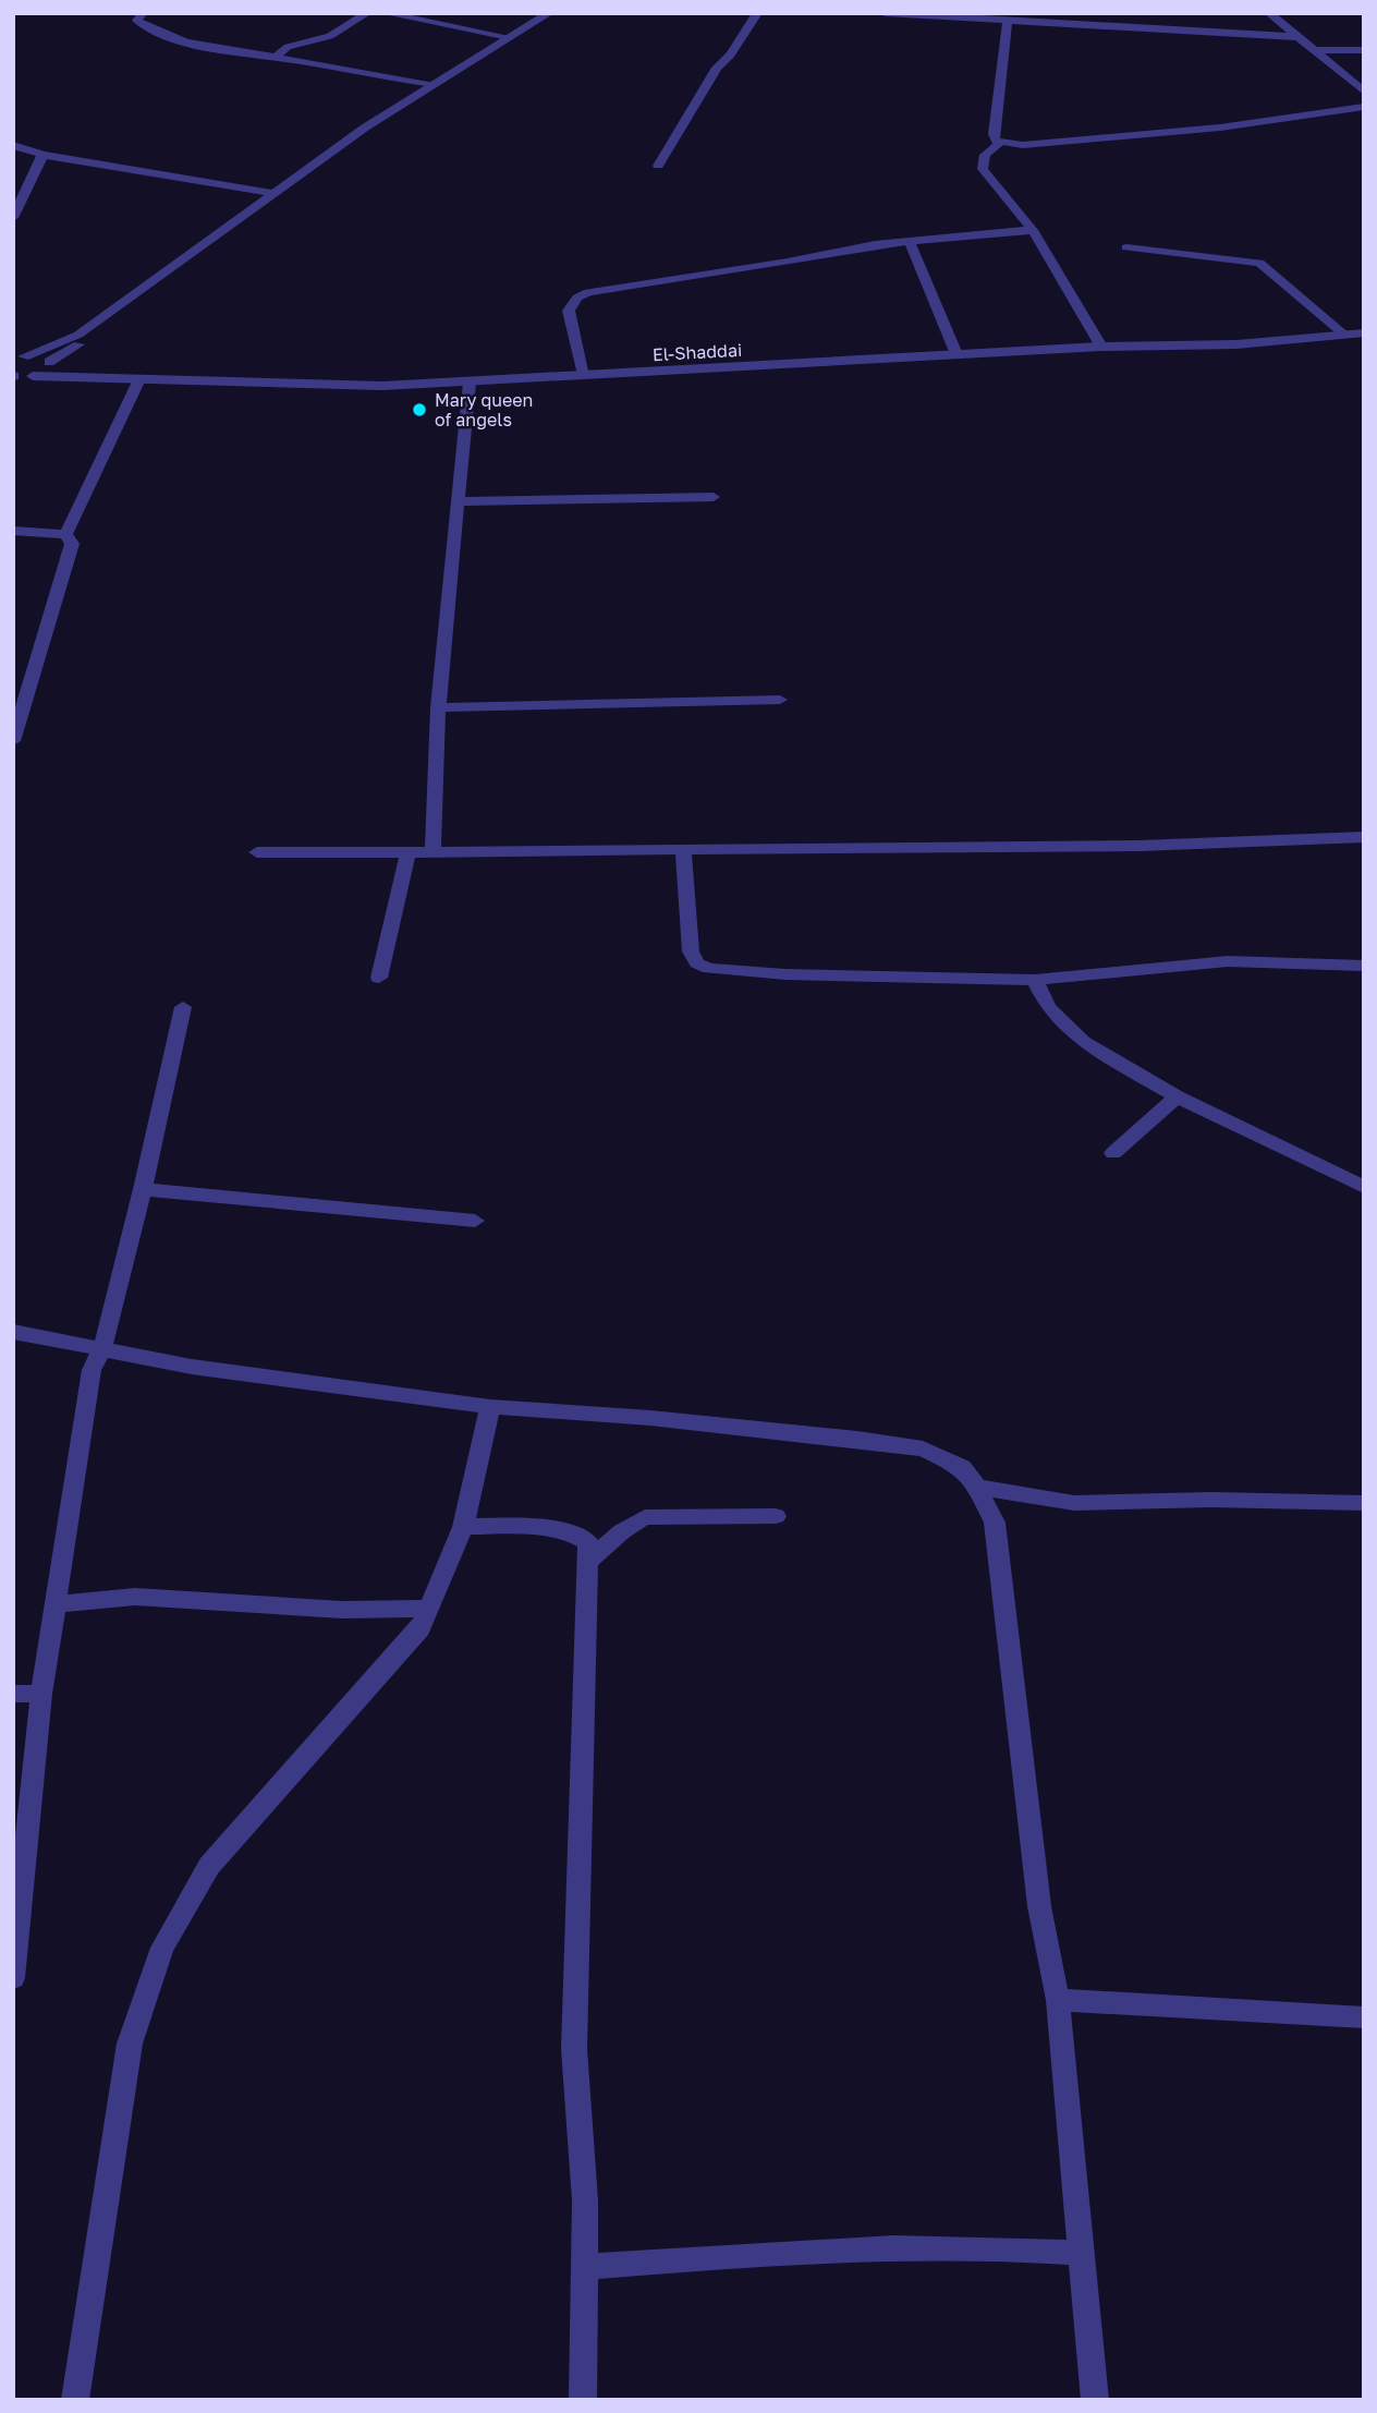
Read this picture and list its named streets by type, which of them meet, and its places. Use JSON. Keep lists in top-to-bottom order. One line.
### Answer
{"streets":{"street":["El-Shaddai"]},"places":["Mary queen of angels"]}
